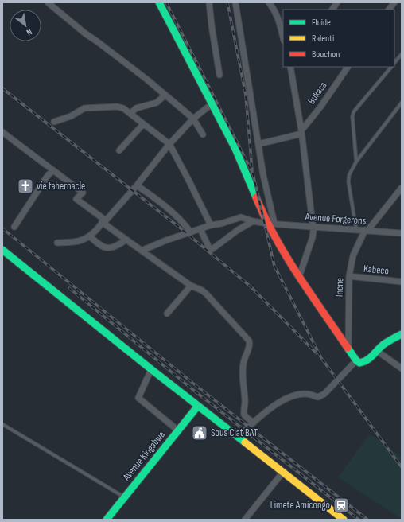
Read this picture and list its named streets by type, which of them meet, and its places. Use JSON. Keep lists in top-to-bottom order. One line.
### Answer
{"streets":{"street":["Bukasa","Avenue Forgerons","Kabeco","Inene","Avenue Kingabwa"]},"crossings":[["Avenue Forgerons","Inene"],["Kabeco","Inene"]],"places":{"church":["vie tabernacle"],"public building":["Sous Ciat BAT"],"station":["Limete Amicongo"]},"legend":["Fluide","Ralenti","Bouchon"],"north":"bottom right"}
